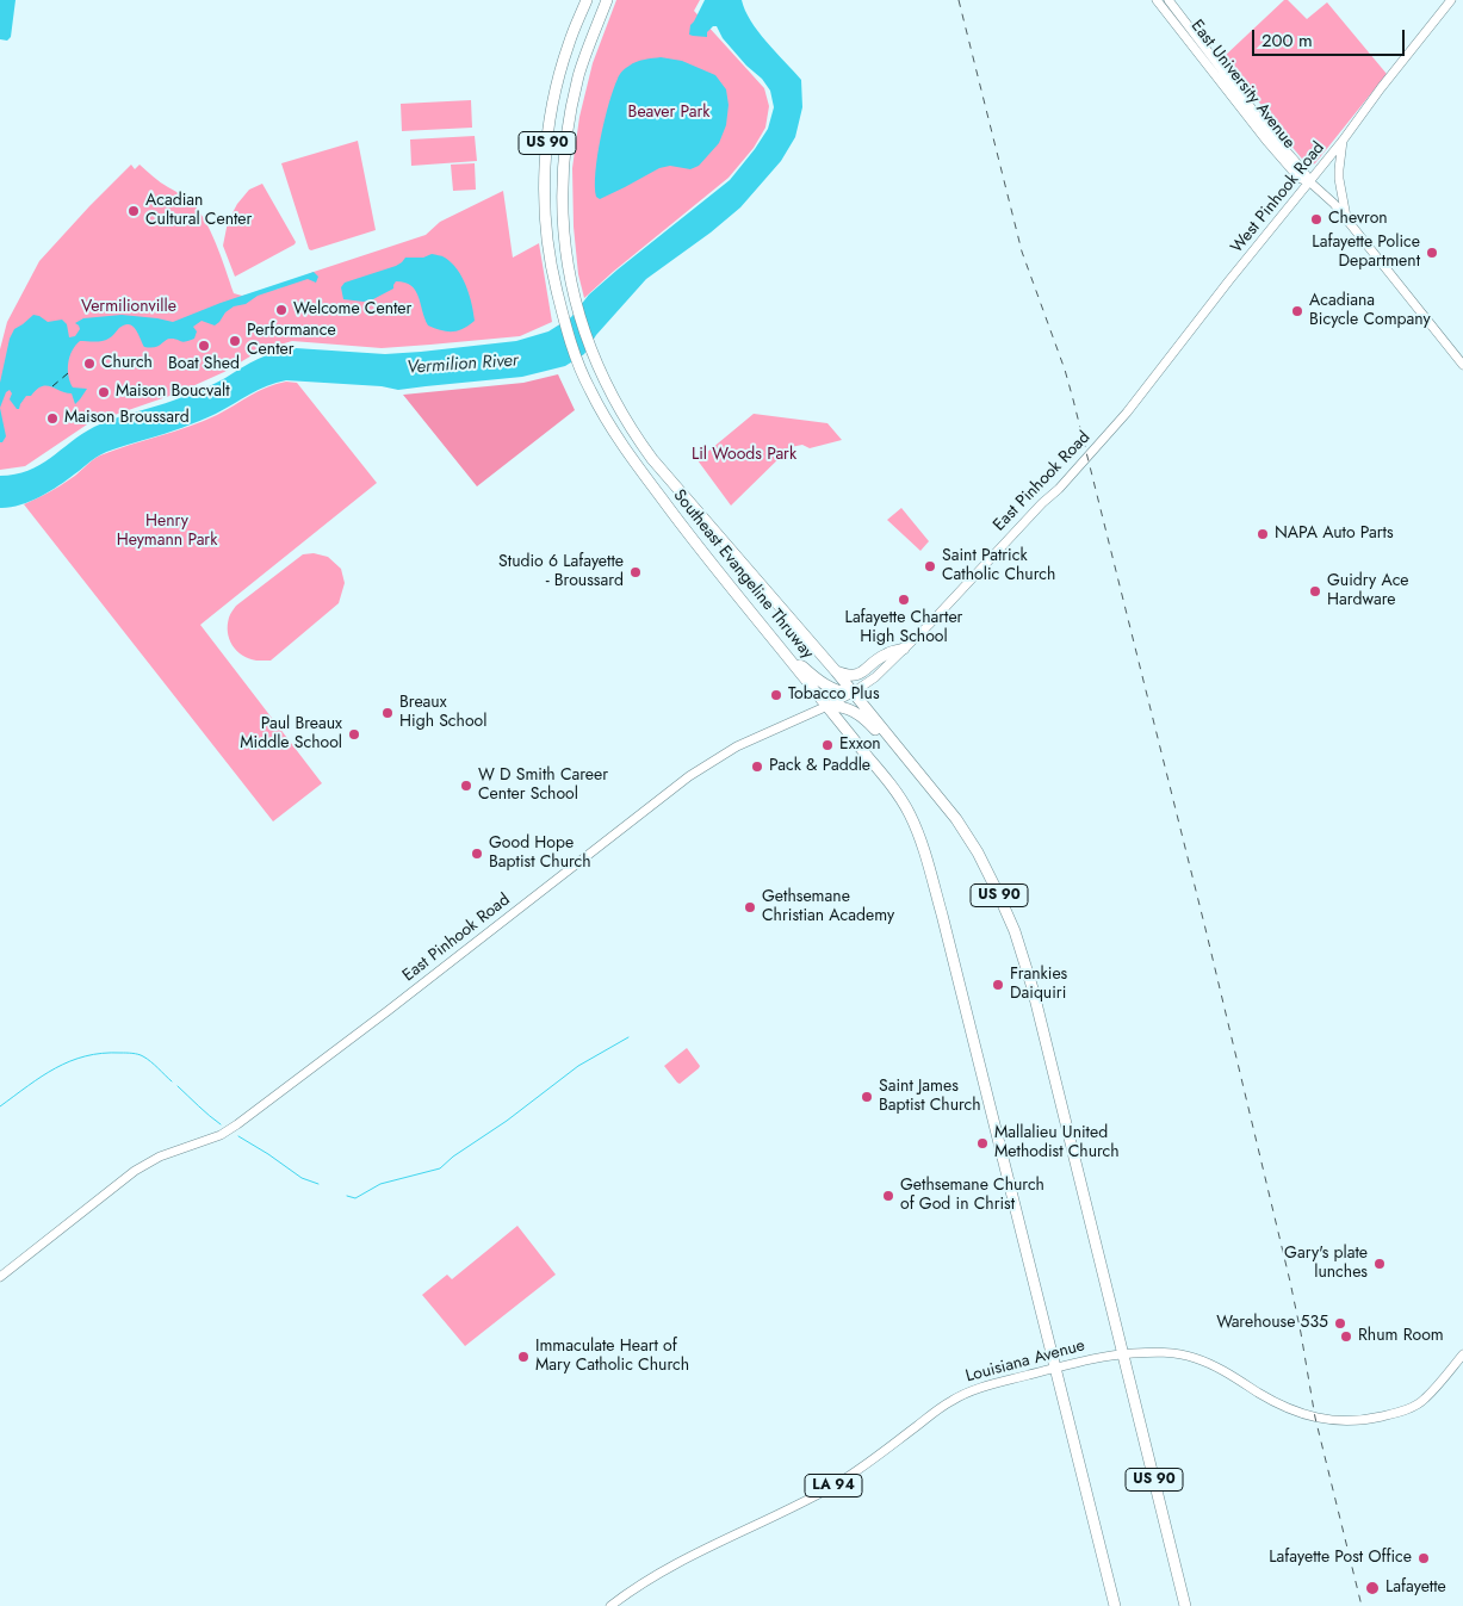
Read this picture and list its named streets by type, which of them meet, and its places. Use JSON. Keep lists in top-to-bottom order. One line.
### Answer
{"streets":{"highway":["US 90","Southeast Evangeline Thruway"],"main road":["East University Avenue","West Pinhook Road","East Pinhook Road","Louisiana Avenue","LA 94"]},"crossings":[["East University Avenue","West Pinhook Road"],["US 90","East Pinhook Road"],["US 90","Southeast Evangeline Thruway"],["US 90","Louisiana Avenue"],["West Pinhook Road","East Pinhook Road"],["East Pinhook Road","Southeast Evangeline Thruway"],["Southeast Evangeline Thruway","Louisiana Avenue"]],"water":["Vermilion River"],"parks":["Beaver Park","Vermilionville","Lil Woods Park","Henry Heymann Park"],"places":["Acadian Cultural Center","Chevron","Lafayette Police Department","Welcome Center","Acadiana Bicycle Company","Performance Center","Boat Shed","Church","Maison Boucvalt","Maison Broussard","NAPA Auto Parts","Saint Patrick Catholic Church","Studio 6 Lafayette - Broussard","Guidry Ace Hardware","Lafayette Charter High School","Tobacco Plus","Breaux High School","Paul Breaux Middle School","Exxon","Pack & Paddle","W D Smith Career Center School","Good Hope Baptist Church","Gethsemane Christian Academy","Frankies Daiquiri","Saint James Baptist Church","Mallalieu United Methodist Church","Gethsemane Church of God in Christ","Gary's plate lunches","Warehouse 535","Rhum Room","Immaculate Heart of Mary Catholic Church","Lafayette Post Office","Lafayette"],"scale_bar":"200 m"}
